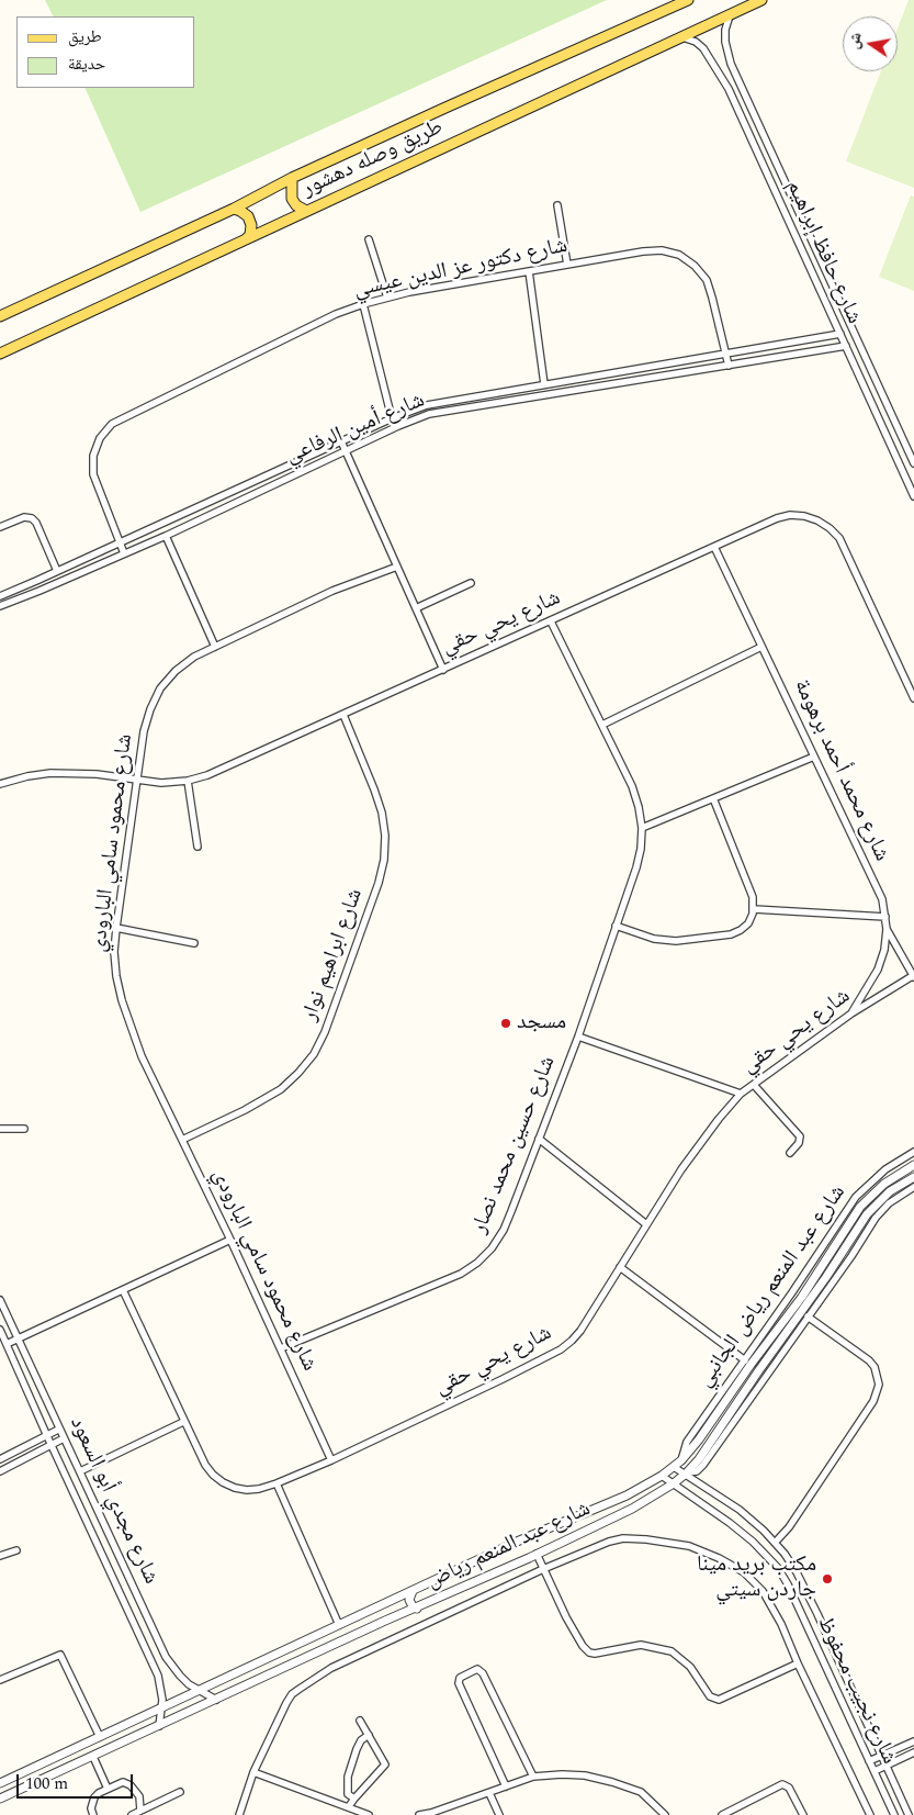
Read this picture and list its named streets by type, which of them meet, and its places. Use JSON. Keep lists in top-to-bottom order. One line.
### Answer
{"streets":{"main road":["طريق وصله دهشور"],"street":["شارع حافظ إبراهيم","شارع دكتور عز الدين عيسي","شارع أمين الرفاعي","شارع يحي حقي","شارع محمد أحمد برهومة","شارع محمود سامي البارودي","شارع ابراهيم نوار","شارع حسين محمد نصار","شارع عبد المنعم رياض الجانبي","شارع مجدي أبو السعود","شارع عبد المنعم رياض","شارع نجيب محفوظ"]},"crossings":[["طريق وصله دهشور","شارع حافظ إبراهيم"],["شارع حافظ إبراهيم","شارع أمين الرفاعي"],["شارع دكتور عز الدين عيسي","شارع أمين الرفاعي"],["شارع يحي حقي","شارع محمد أحمد برهومة"],["شارع يحي حقي","شارع محمود سامي البارودي"],["شارع يحي حقي","شارع ابراهيم نوار"],["شارع يحي حقي","شارع حسين محمد نصار"],["شارع محمود سامي البارودي","شارع ابراهيم نوار"],["شارع محمود سامي البارودي","شارع حسين محمد نصار"],["شارع عبد المنعم رياض الجانبي","شارع عبد المنعم رياض"],["شارع عبد المنعم رياض الجانبي","شارع نجيب محفوظ"],["شارع مجدي أبو السعود","شارع عبد المنعم رياض"],["شارع عبد المنعم رياض","شارع نجيب محفوظ"]],"places":["مسجد","مكتب بريد مينا جاردن سيتي"],"legend":["طريق","حديقة"],"scale_bar":"100 m","north":"left"}
